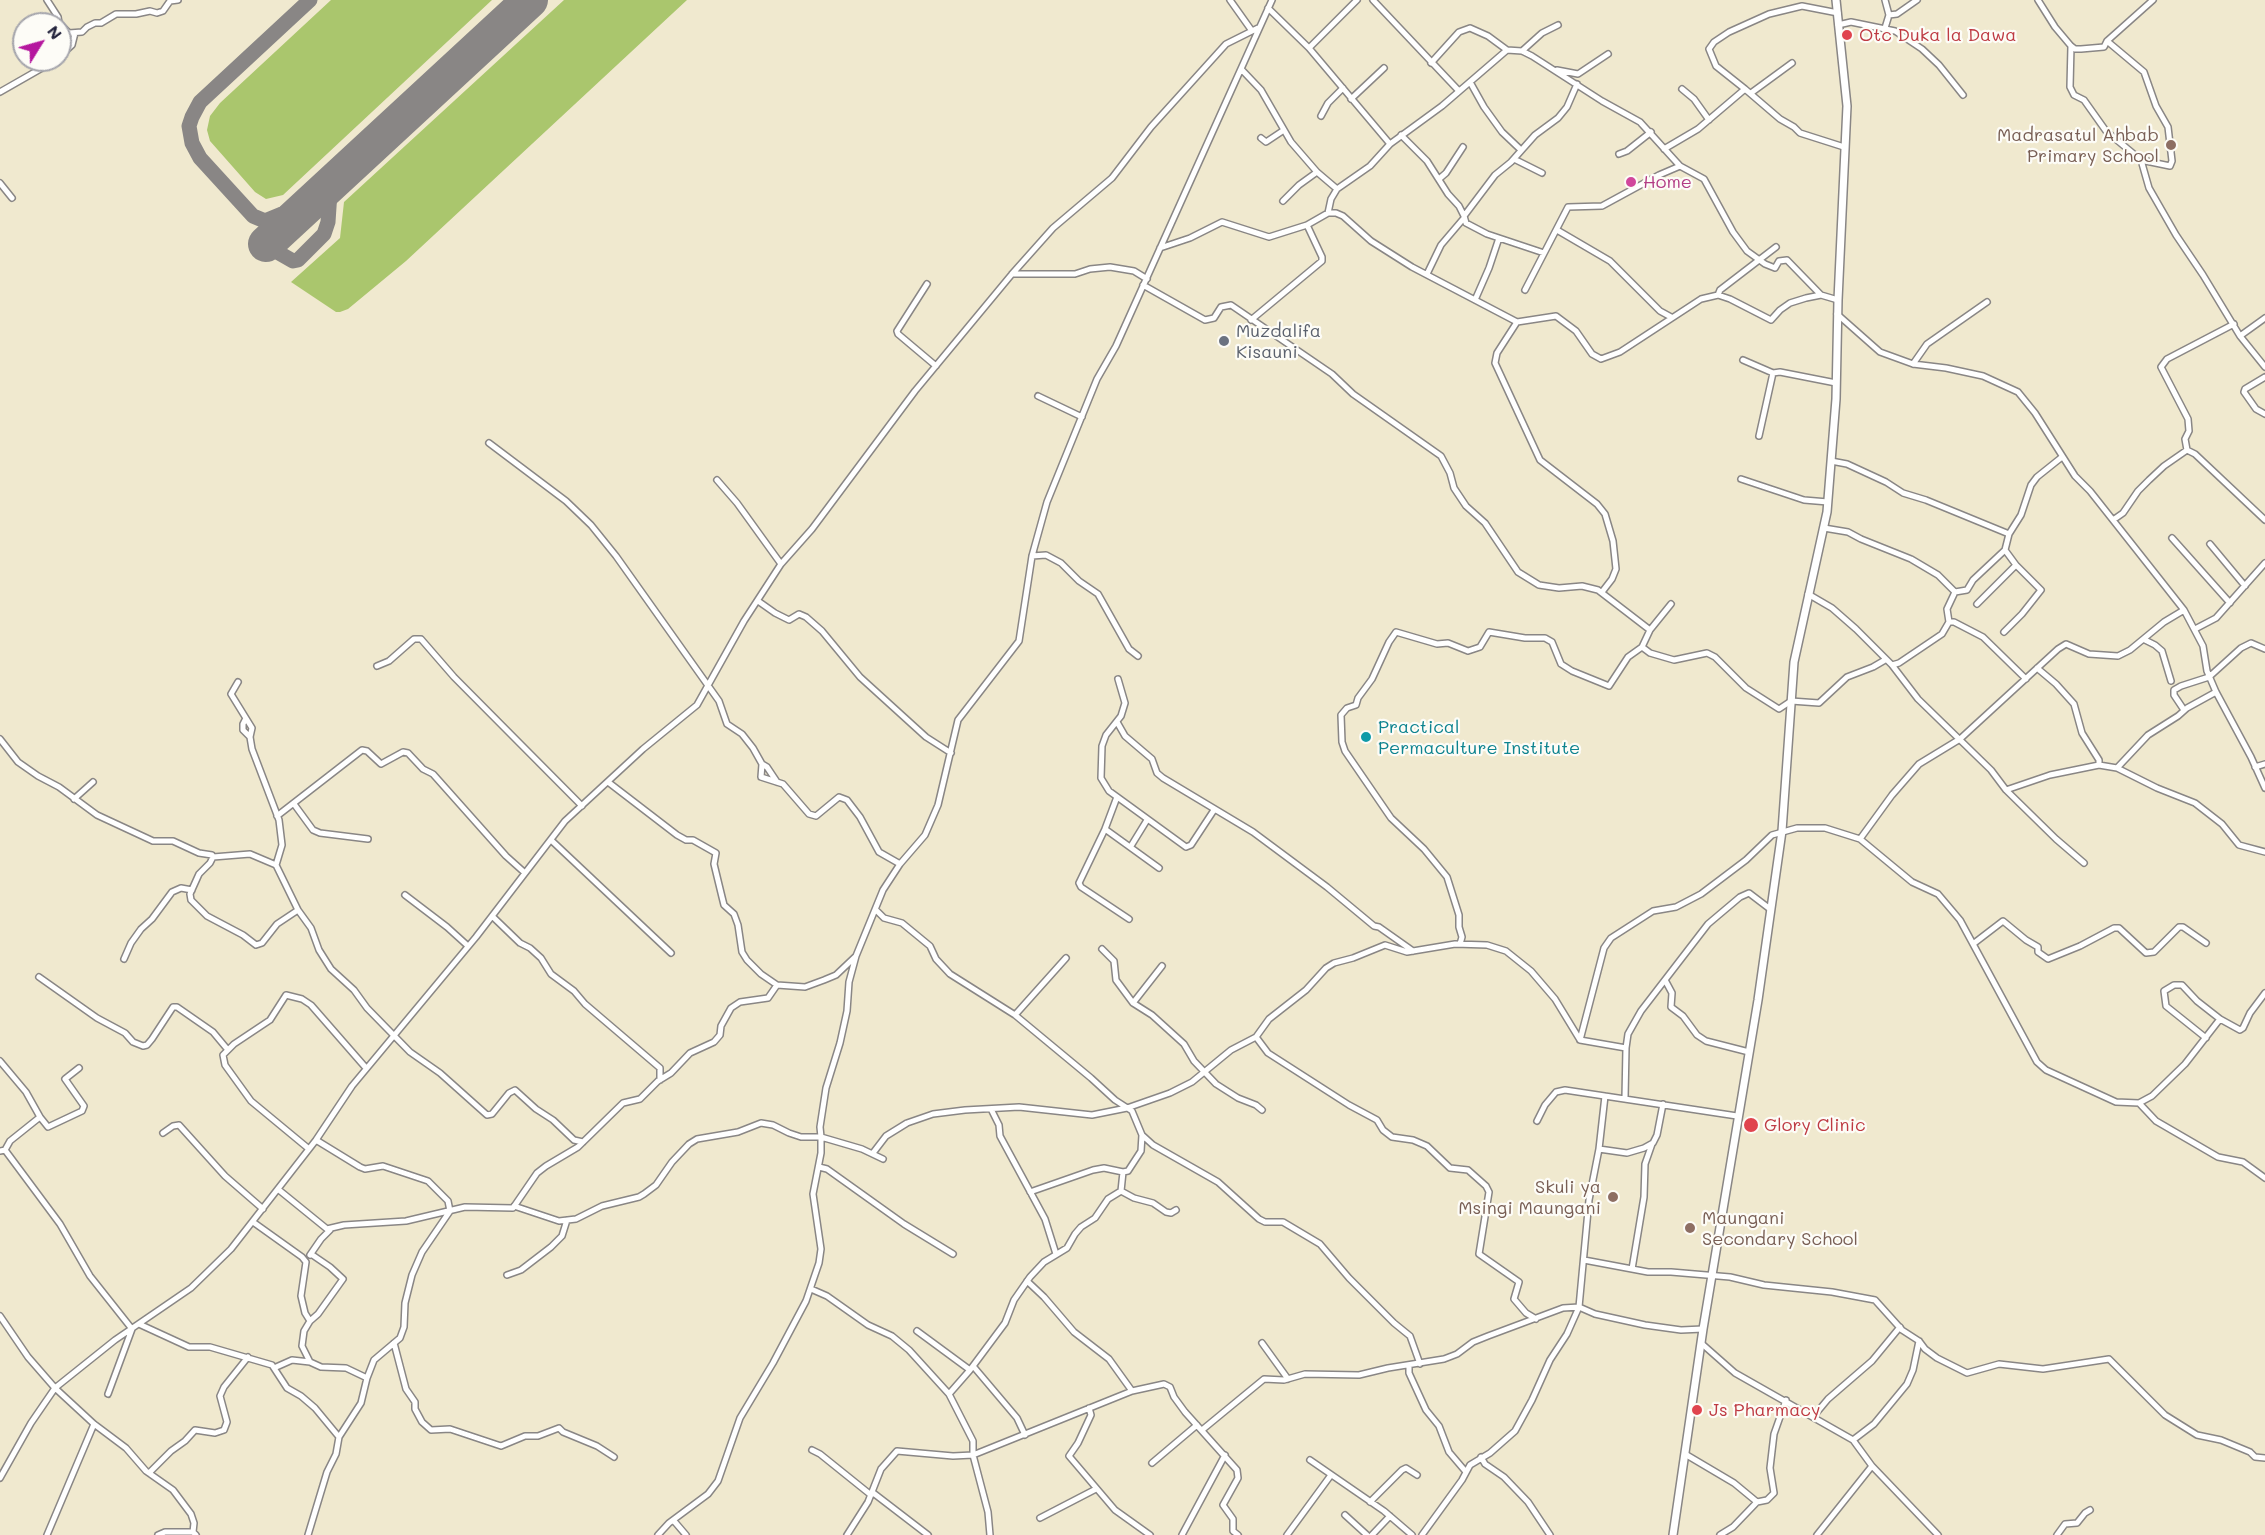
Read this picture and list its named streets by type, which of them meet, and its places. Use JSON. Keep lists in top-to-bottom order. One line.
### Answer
{"places":["Otc Duka la Dawa","Madrasatul Ahbab Primary School","Home","Muzdalifa Kisauni","Practical Permaculture Institute","Glory Clinic","Skuli ya Msingi Maungani","Maungani Secondary School","Js Pharmacy"],"north":"top right"}
